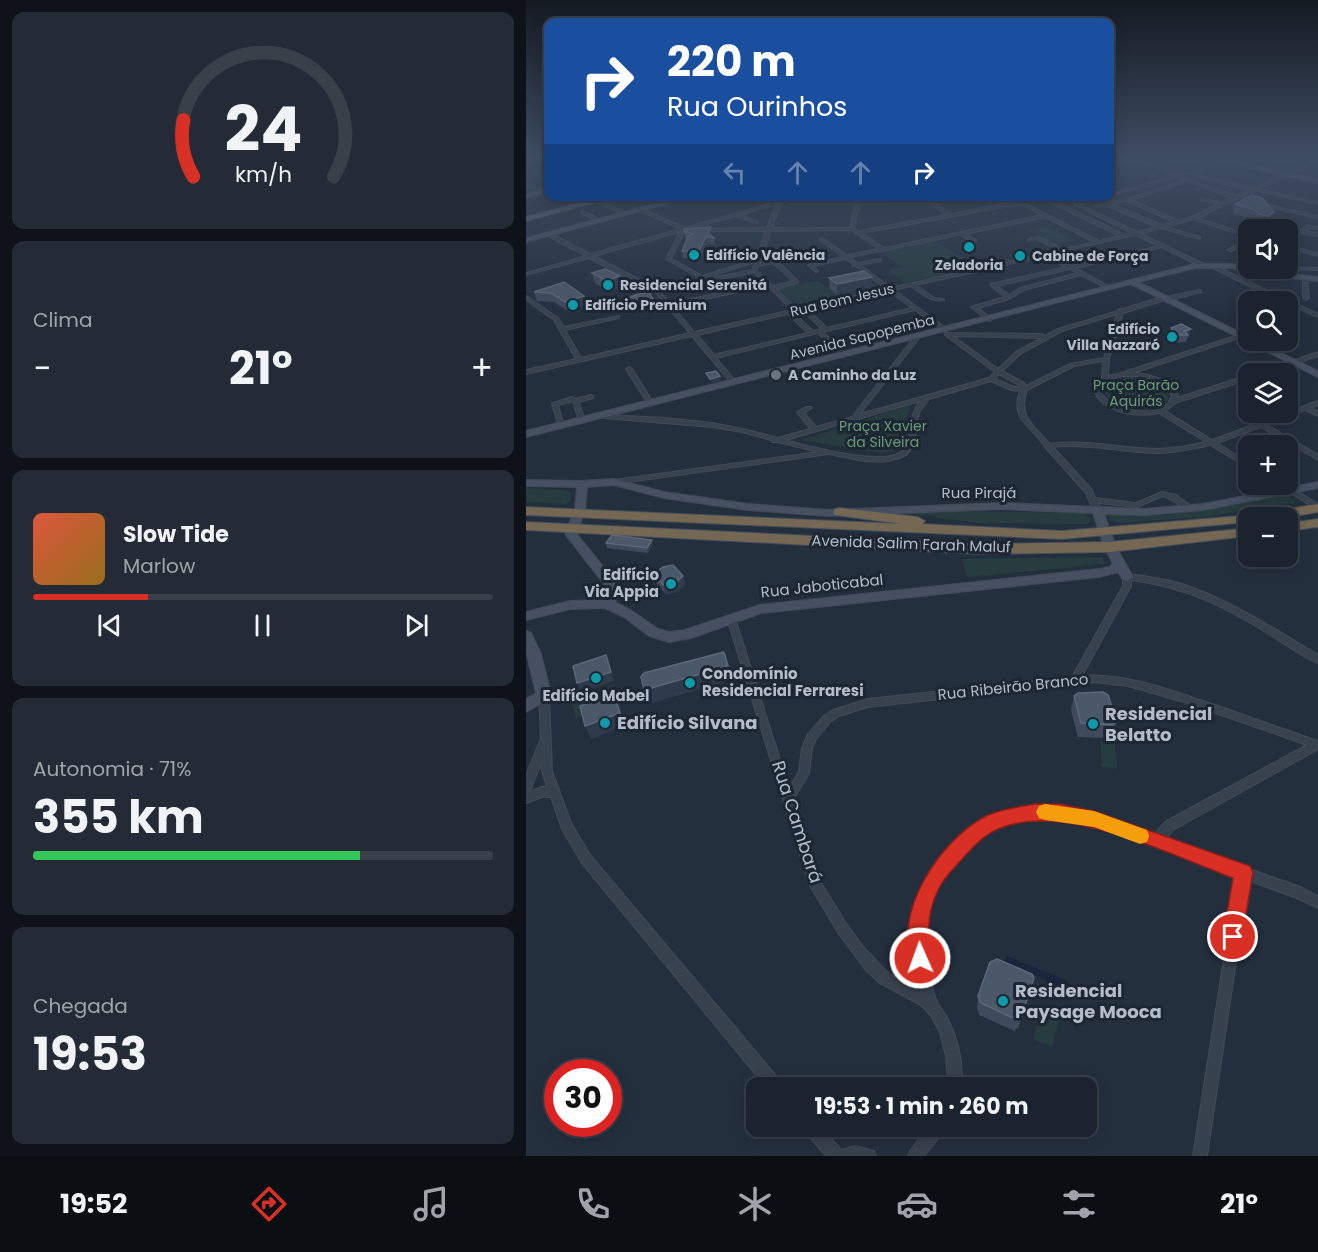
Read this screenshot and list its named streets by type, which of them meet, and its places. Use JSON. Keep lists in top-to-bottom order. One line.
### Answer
{"streets":{"highway":["Avenida Salim Farah Maluf"],"street":["Rua Bom Jesus","Avenida Sapopemba","Rua Pirajá","Rua Jaboticabal","Rua Ribeirão Branco","Rua Cambará"]},"crossings":[["Rua Jaboticabal","Rua Cambará"],["Rua Ribeirão Branco","Rua Cambará"]],"parks":["Praça Barão Aquirás","Praça Xavier da Silveira"],"places":["Zeladoria","Edifício Valência","Cabine de Força","Residencial Serenitá","Edifício Premium","Edifício Villa Nazzaró","A Caminho da Luz","Edifício Via Appia","Edifício Mabel","Condomínio Residencial Ferraresi","Edifício Silvana","Residencial Belatto","Residencial Paysage Mooca"],"page":{"turn":["220 m","Rua Ourinhos"],"map_buttons":["+","−"],"tile":["Clima",["Autonomia · 71%","355 km"],["Chegada","19:53"]],"heat":["−","21°","+"],"song":["Slow Tide","Marlow"],"limit":"30","trip":"19:53 · 1 min · 260 m","tabs":["19:52","21°"],"gauge":["24","km/h"]}}
